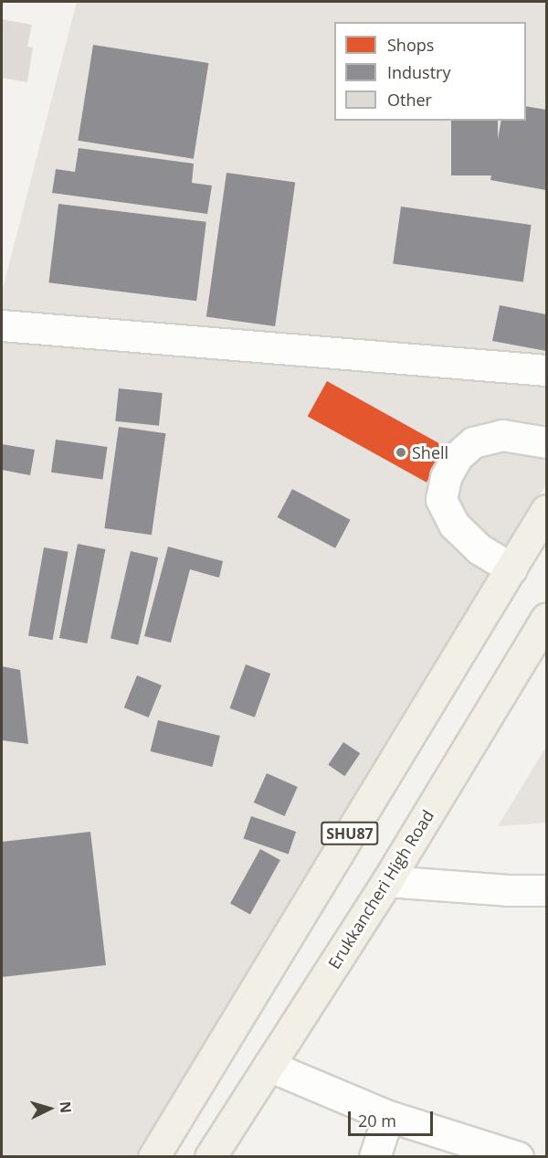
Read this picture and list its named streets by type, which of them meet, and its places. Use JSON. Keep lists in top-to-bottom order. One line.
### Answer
{"streets":{"main road":["SHU87","Erukkancheri High Road"]},"places":["Shell"],"legend":["Shops","Industry","Other"],"scale_bar":"20 m","north":"right"}
